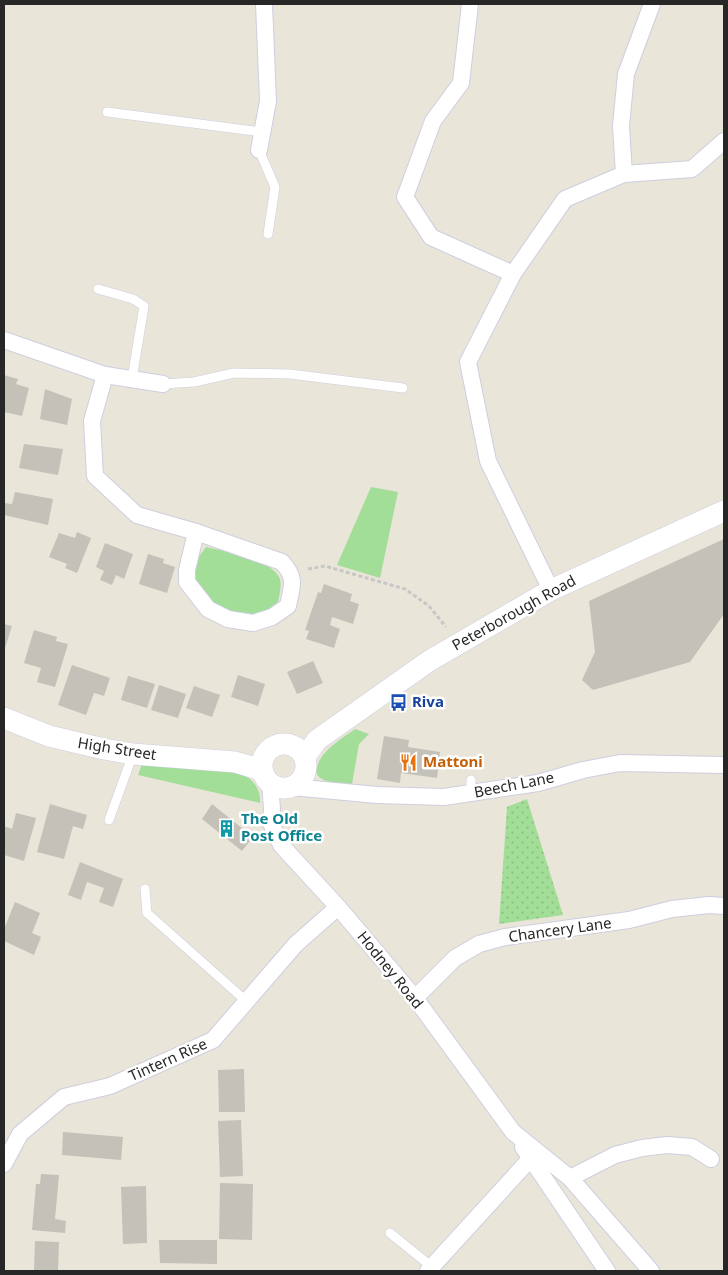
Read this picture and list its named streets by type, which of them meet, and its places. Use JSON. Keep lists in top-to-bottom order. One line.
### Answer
{"streets":{"street":["Peterborough Road","High Street","Beech Lane","Chancery Lane","Hodney Road","Tintern Rise"]},"crossings":[["Peterborough Road","High Street"],["Peterborough Road","Beech Lane"],["Peterborough Road","Hodney Road"],["High Street","Beech Lane"],["High Street","Hodney Road"],["Beech Lane","Hodney Road"],["Chancery Lane","Hodney Road"],["Hodney Road","Tintern Rise"]],"places":{"bus stop":["Riva"],"restaurant":["Mattoni"],"building":["The Old Post Office"]}}
